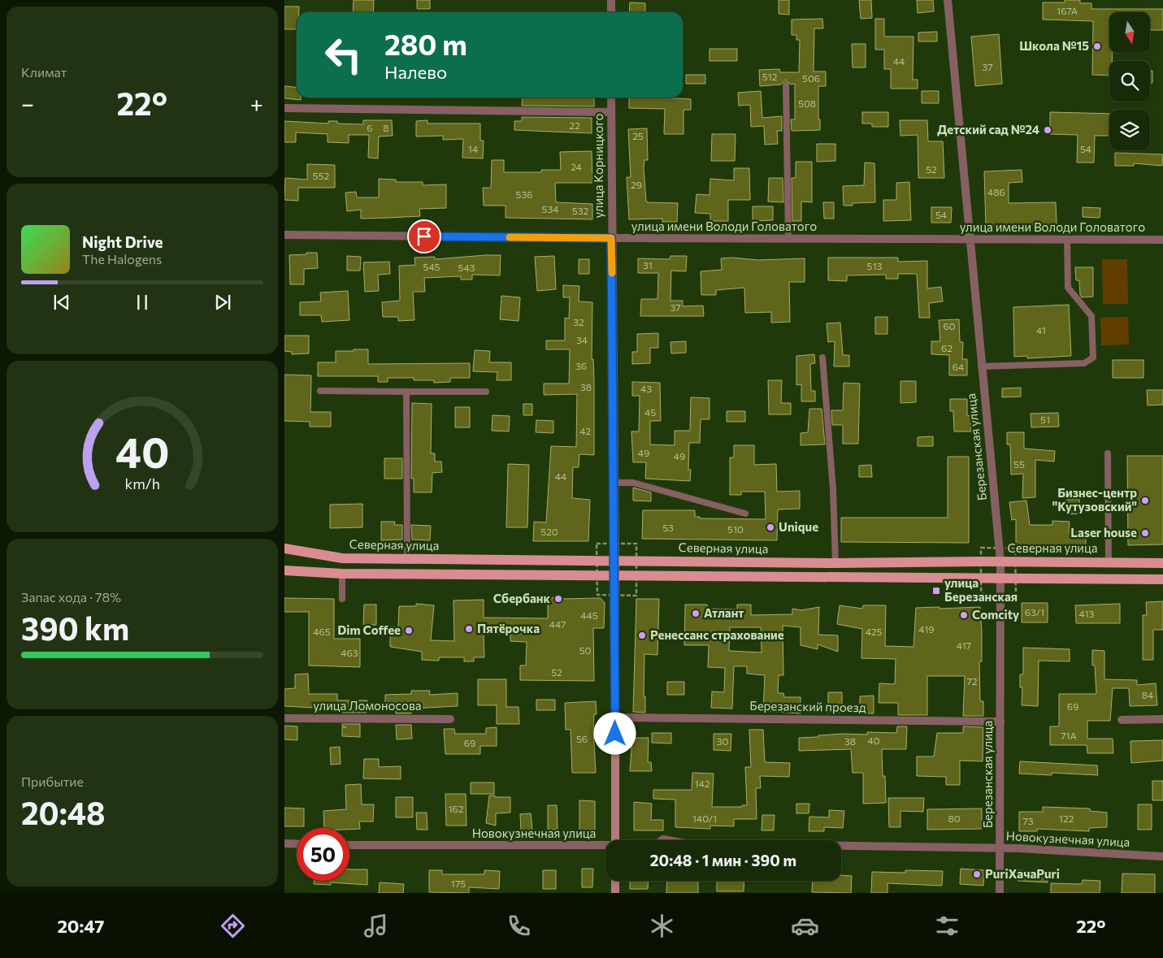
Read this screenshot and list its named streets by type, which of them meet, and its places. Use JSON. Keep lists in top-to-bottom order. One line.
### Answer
{"streets":{"main road":["улица Корницкого","Северная улица"],"street":["улица имени Володи Головатого","Березанская улица","улица Ломоносова","Березанский проезд","Новокузнечная улица"]},"crossings":[["улица Корницкого","улица имени Володи Головатого"],["улица Корницкого","Северная улица"],["улица Корницкого","Березанский проезд"],["улица имени Володи Головатого","Березанская улица"],["Березанская улица","Северная улица"],["Березанская улица","Березанский проезд"],["Березанская улица","Новокузнечная улица"]],"places":{"other":["Школа №15","Детский сад №24","Бизнес-центр \"Кутузовский\"","Unique","Laser house","Сбербанк","Атлант","Comcity","Пятёрочка","Dim Coffee","Ренессанс страхование","PuriХачаPuri"],"transit":["улица Березанская"]},"house_numbers":["167А","44","37","512","506","508","22","6","8","25","14","54","24","52","552","29","486","536","534","532","54","31","513","545","543","37","32","60","41","34","62","36","64","38","43","45","51","42","49","49","55","44","53","510","520","63/1","413","445","447","419","465","425","417","50","463","52","72","84","69","71А","56","40","30","38","69","142","162","140/1","80","122","73","175"],"north":"bottom","page":{"tile":["Климат",["Запас хода · 78%","390 km"],["Прибытие","20:48"]],"turn":["280 m","Налево"],"heat":["−","22°","+"],"song":["Night Drive","The Halogens"],"limit":"50","trip":"20:48 · 1 мин · 390 m","tabs":["20:47","22°"],"gauge":["40","km/h"]}}
